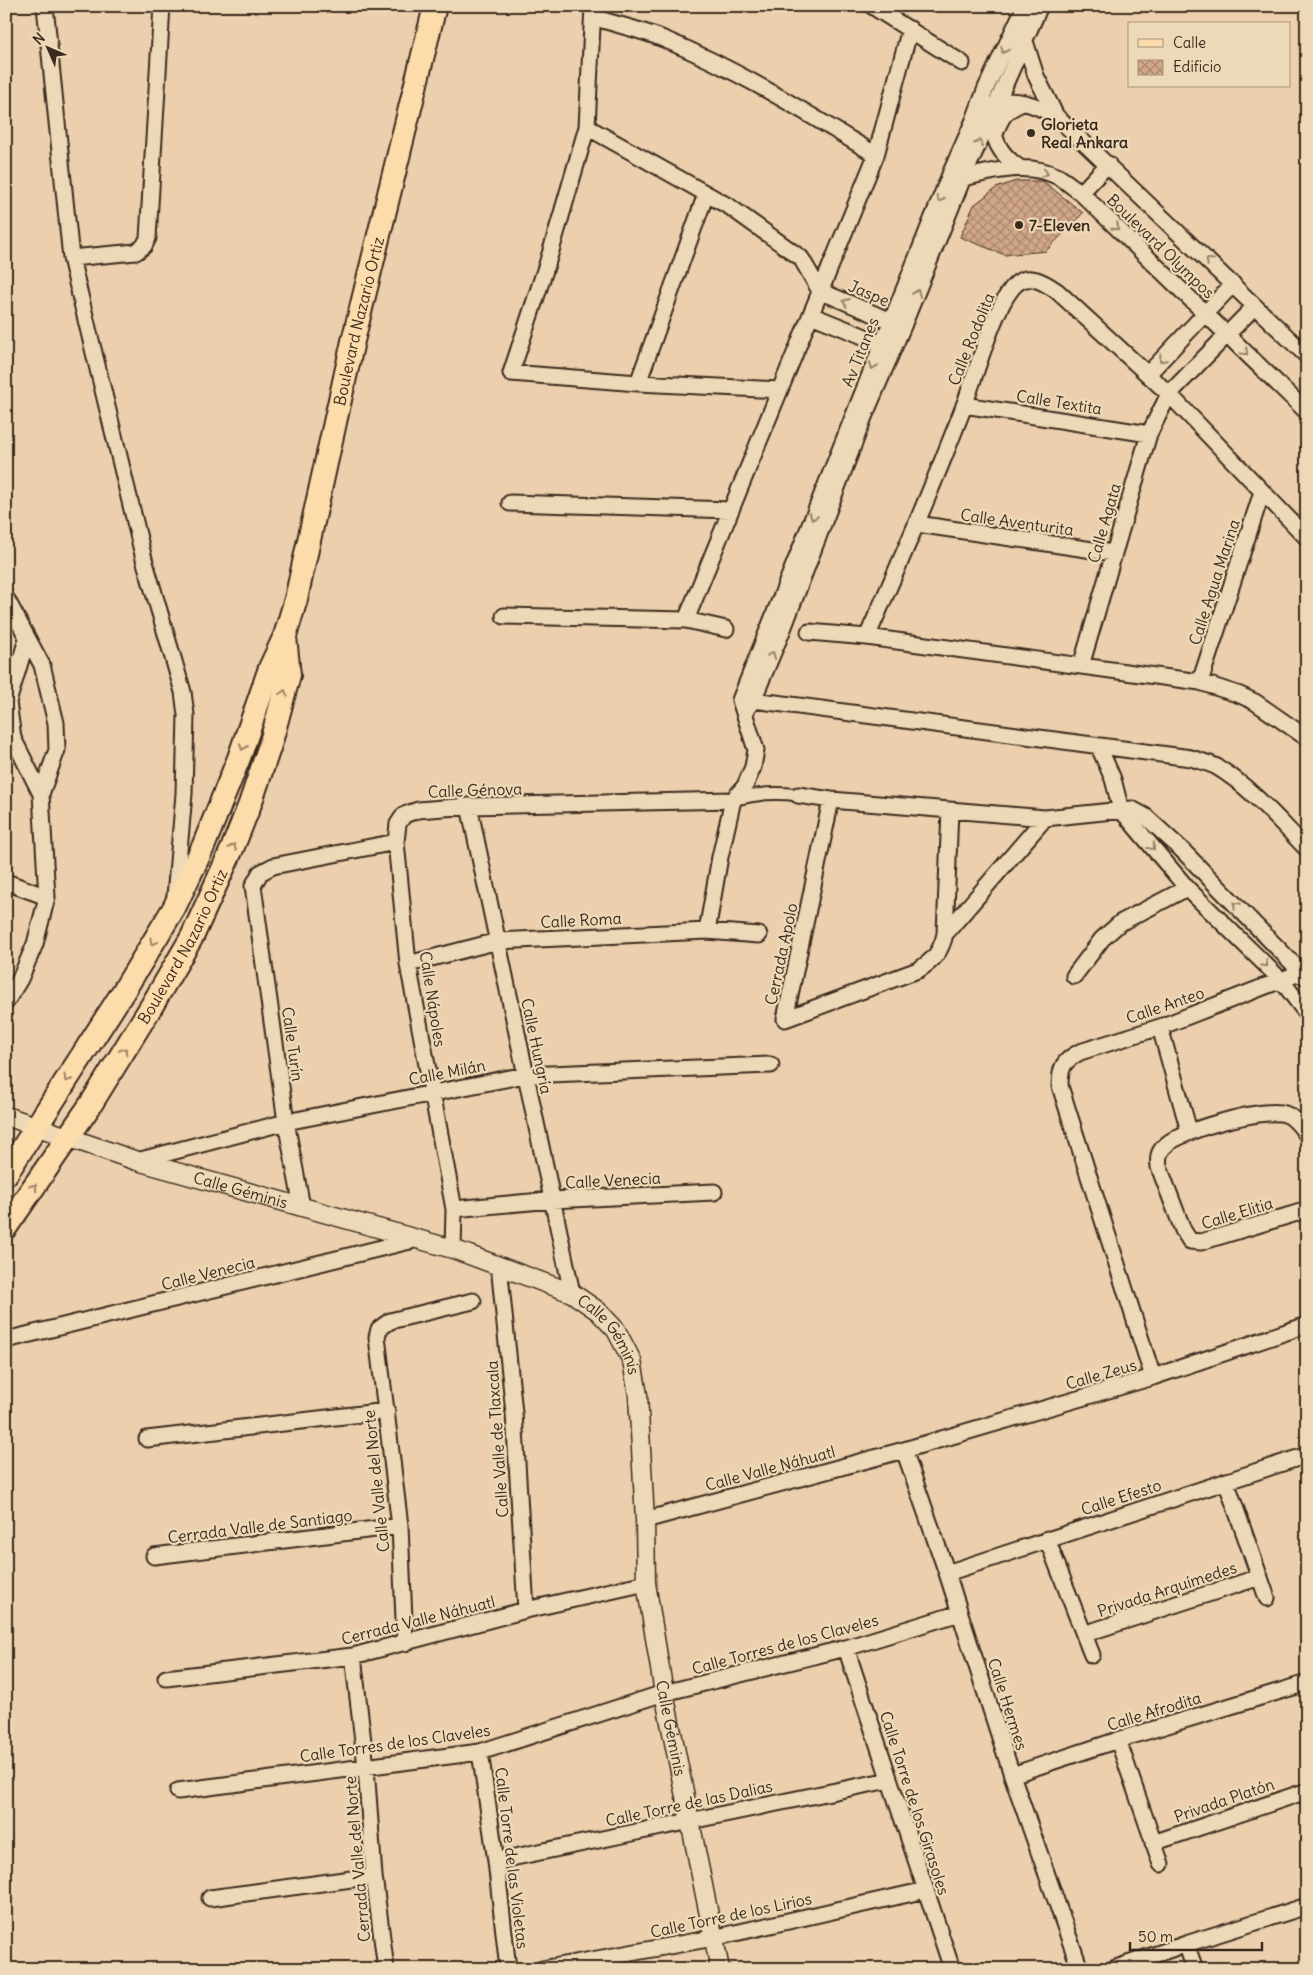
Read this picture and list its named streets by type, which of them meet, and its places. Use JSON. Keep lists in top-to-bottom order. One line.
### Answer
{"streets":{"main road":["Boulevard Nazario Ortiz"],"street":["Boulevard Olympos","Jaspe","Calle Rodolita","Av Titanes","Calle Textita","Calle Aventurita","Calle Agata","Calle Agua Marina","Calle Génova","Calle Roma","Cerrada Apolo","Calle Nápoles","Calle Anteo","Calle Turín","Calle Hungría","Calle Milán","Calle Venecia","Calle Géminis","Calle Elitia","Calle Zeus","Calle Valle de Tlaxcala","Calle Valle Náhuatl","Calle Valle del Norte","Calle Efesto","Cerrada Valle de Santiago","Privada Arquímedes","Cerrada Valle Náhuatl","Calle Torres de los Claveles","Calle Hermes","Calle Afrodita","Privada Platón","Calle Torre de las Dalias","Calle Torre de los Girasoles","Calle Torre de las Violetas","Cerrada Valle del Norte","Calle Torre de los Lirios"]},"crossings":[["Boulevard Olympos","Av Titanes"],["Boulevard Olympos","Calle Agata"],["Jaspe","Av Titanes"],["Boulevard Nazario Ortiz","Calle Géminis"],["Calle Rodolita","Calle Textita"],["Calle Rodolita","Calle Aventurita"],["Calle Rodolita","Calle Agata"],["Calle Rodolita","Calle Agua Marina"],["Av Titanes","Calle Génova"],["Calle Textita","Calle Agata"],["Calle Aventurita","Calle Agata"],["Calle Génova","Calle Nápoles"],["Calle Génova","Calle Turín"],["Calle Génova","Calle Hungría"],["Calle Roma","Calle Nápoles"],["Calle Roma","Calle Hungría"],["Calle Nápoles","Calle Turín"],["Calle Nápoles","Calle Milán"],["Calle Nápoles","Calle Venecia"],["Calle Nápoles","Calle Géminis"],["Calle Anteo","Calle Zeus"],["Calle Turín","Calle Milán"],["Calle Turín","Calle Géminis"],["Calle Hungría","Calle Milán"],["Calle Hungría","Calle Venecia"],["Calle Hungría","Calle Géminis"],["Calle Milán","Calle Géminis"],["Calle Venecia","Calle Géminis"],["Calle Géminis","Calle Valle de Tlaxcala"],["Calle Géminis","Calle Valle Náhuatl"],["Calle Géminis","Cerrada Valle Náhuatl"],["Calle Géminis","Calle Torres de los Claveles"],["Calle Géminis","Calle Torre de las Dalias"],["Calle Géminis","Calle Torre de los Lirios"],["Calle Zeus","Calle Valle Náhuatl"],["Calle Zeus","Calle Hermes"],["Calle Valle de Tlaxcala","Cerrada Valle Náhuatl"],["Calle Valle Náhuatl","Calle Hermes"],["Calle Valle del Norte","Cerrada Valle de Santiago"],["Calle Valle del Norte","Cerrada Valle Náhuatl"],["Calle Efesto","Privada Arquímedes"],["Calle Efesto","Calle Hermes"],["Cerrada Valle Náhuatl","Cerrada Valle del Norte"],["Calle Torres de los Claveles","Calle Hermes"],["Calle Torres de los Claveles","Calle Torre de los Girasoles"],["Calle Torres de los Claveles","Calle Torre de las Violetas"],["Calle Torres de los Claveles","Cerrada Valle del Norte"],["Calle Hermes","Calle Afrodita"],["Calle Torre de las Dalias","Calle Torre de los Girasoles"],["Calle Torre de las Dalias","Calle Torre de las Violetas"],["Calle Torre de los Girasoles","Calle Torre de los Lirios"]],"places":["Glorieta Real Ankara","7-Eleven"],"legend":["Calle","Edificio"],"scale_bar":"50 m","north":"top left"}
